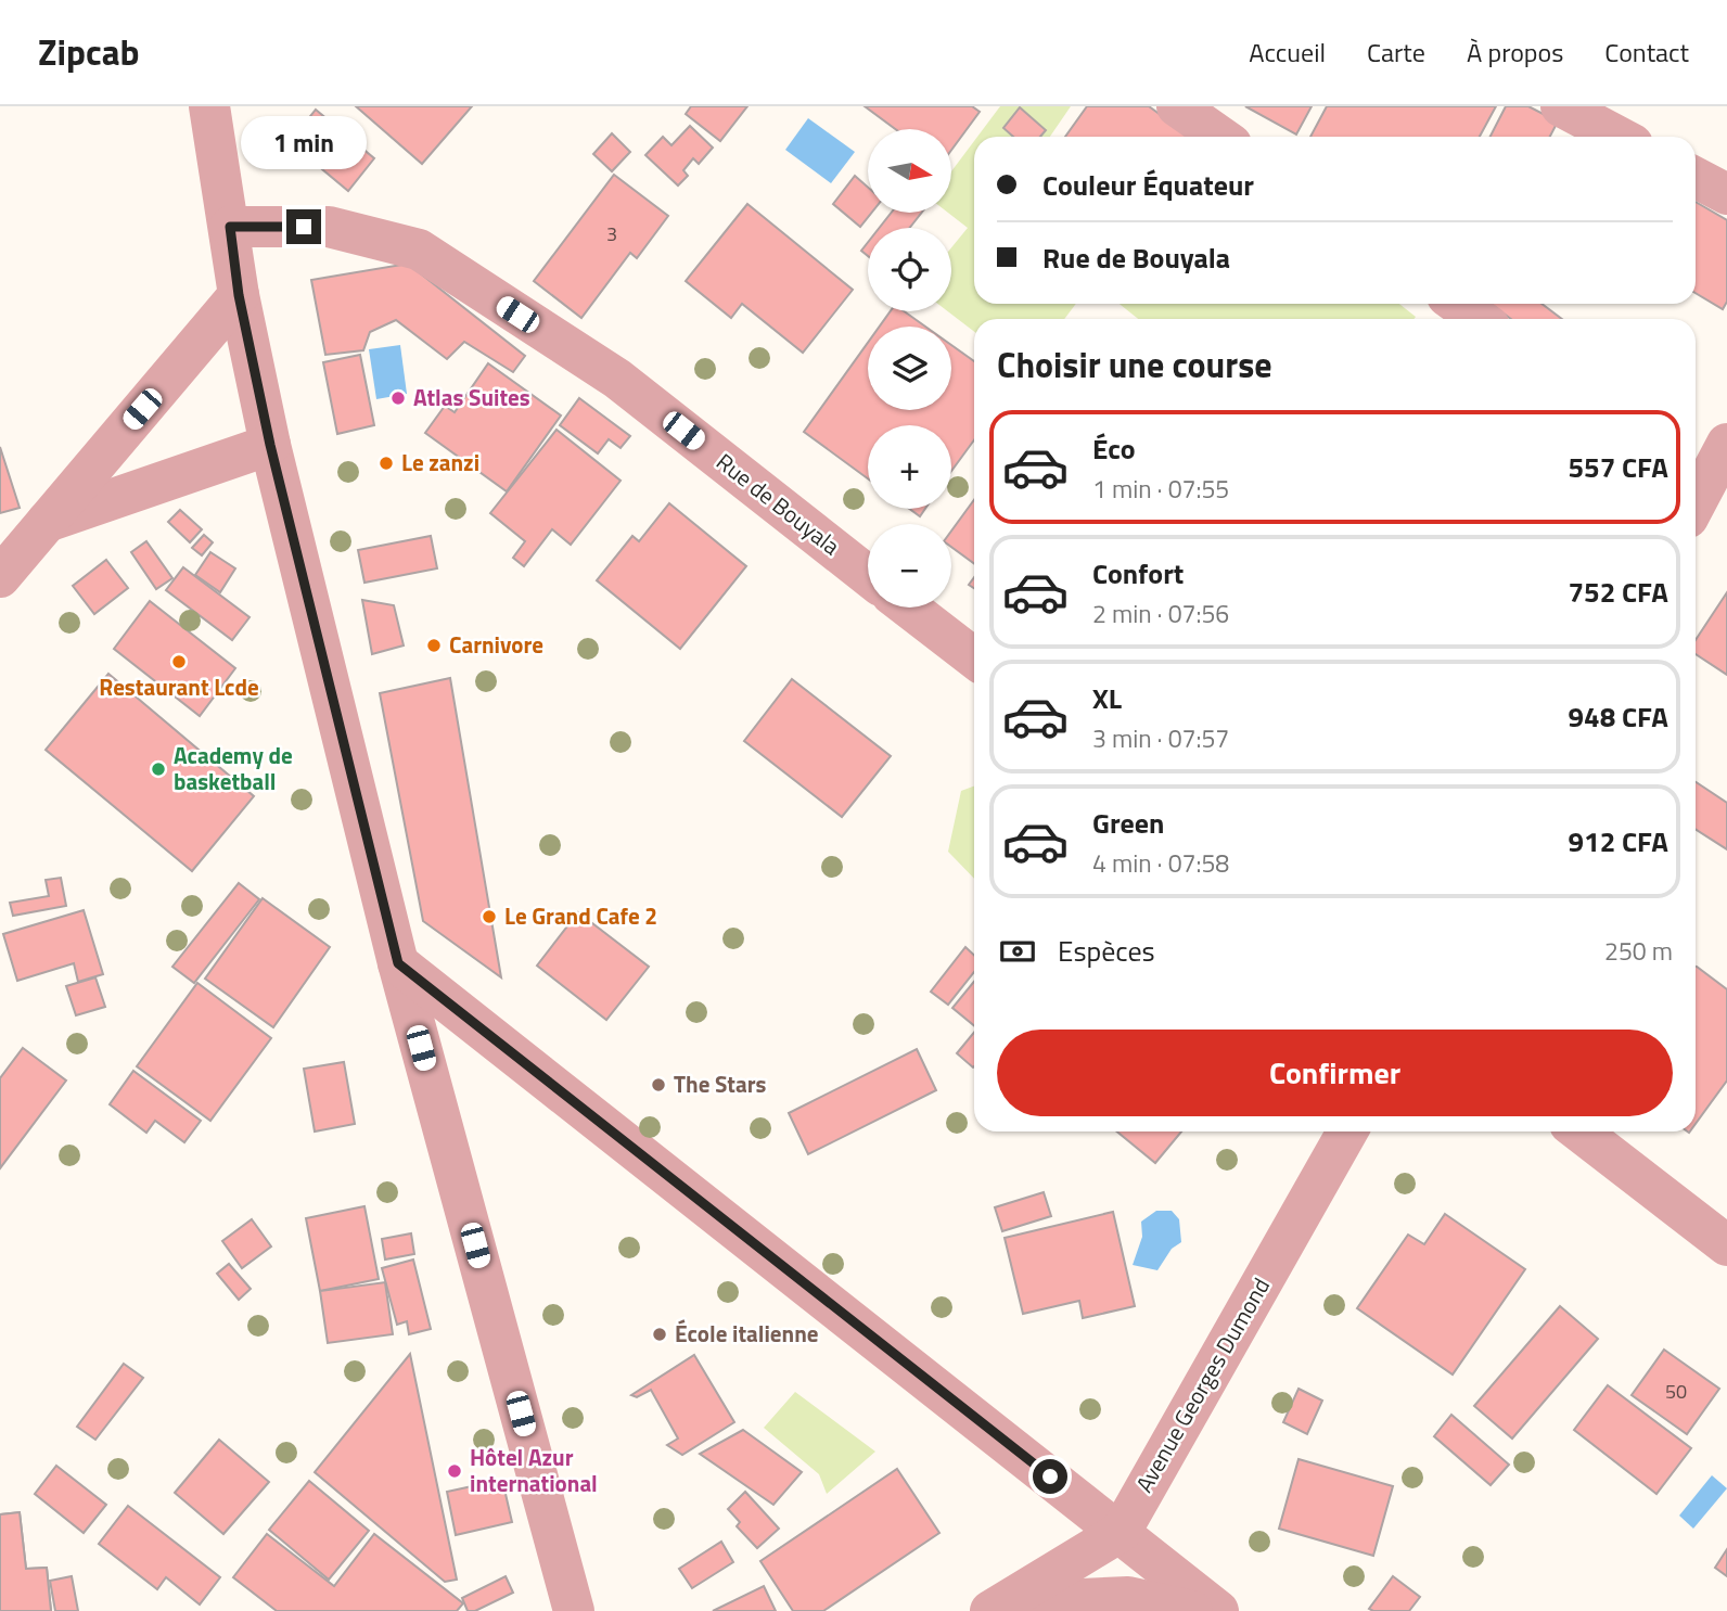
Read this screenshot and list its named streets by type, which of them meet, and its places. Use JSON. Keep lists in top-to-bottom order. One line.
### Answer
{"streets":{"street":["Rue de Bouyala","Avenue Georges Dumond"]},"places":["Atlas Suites","Le zanzi","Carnivore","Restaurant Lcde","Academy de basketball","Le Grand Cafe 2","The Stars","École italienne","Hôtel Azur international"],"house_numbers":["3","50"],"north":"right","page":{"header":"Zipcab","nav":["Accueil","Carte","À propos","Contact"],"bubble":"1 min","map_buttons":["+","−"],"banner":["Couleur Équateur","Rue de Bouyala"],"heading":"Choisir une course","list":[{"name":"Éco","note":"1 min · 07:55","value":"557 CFA"},{"name":"Confort","note":"2 min · 07:56","value":"752 CFA"},{"name":"XL","note":"3 min · 07:57","value":"948 CFA"},{"name":"Green","note":"4 min · 07:58","value":"912 CFA"}],"pay":["Espèces","250 m"],"buttons":"Confirmer"}}
